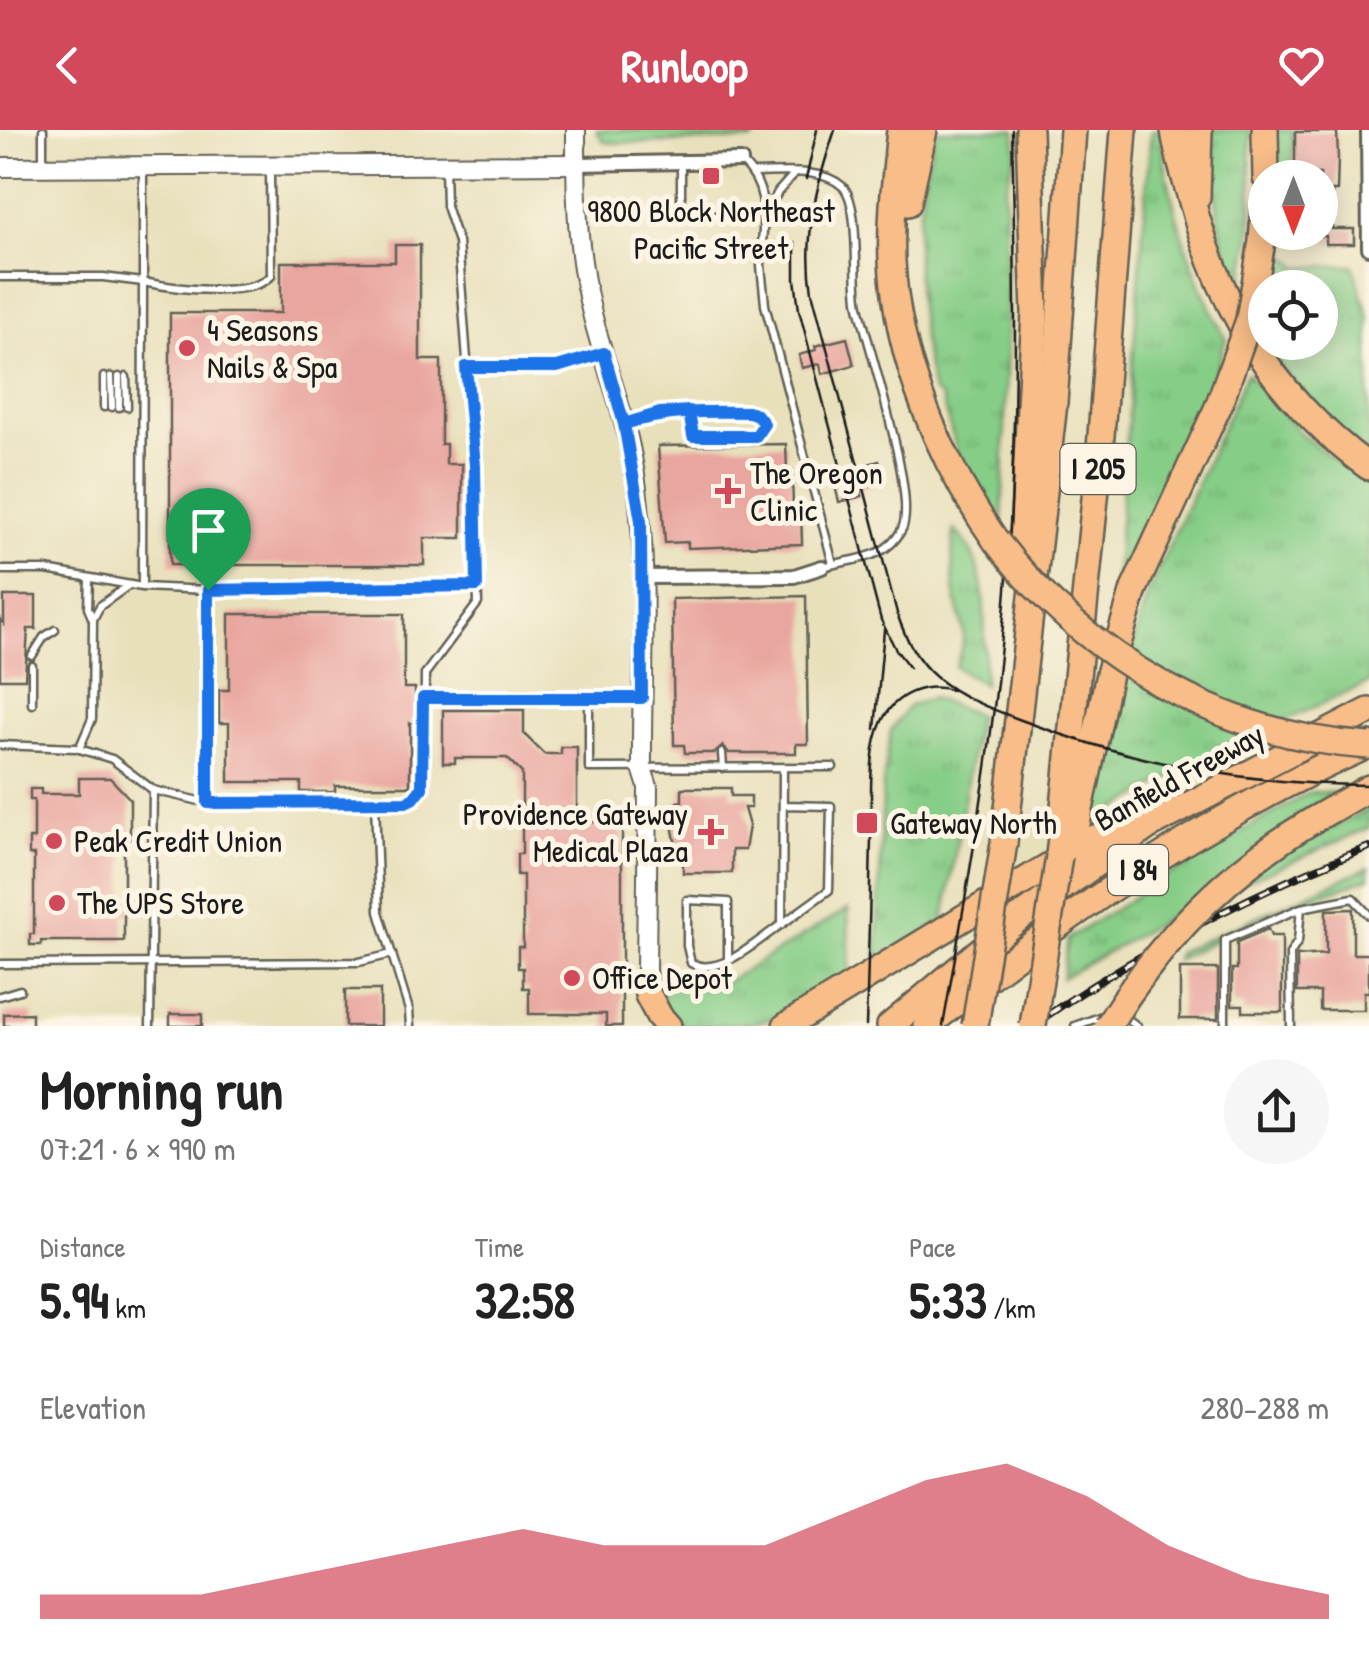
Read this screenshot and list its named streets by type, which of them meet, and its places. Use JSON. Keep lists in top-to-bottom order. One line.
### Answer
{"streets":{"highway":["I 205","Banfield Freeway","I 84"]},"places":{"transit":["9800 Block Northeast Pacific Street","Gateway North"],"other":["4 Seasons Nails & Spa","Peak Credit Union","The UPS Store","Office Depot"],"health":["The Oregon Clinic","Providence Gateway Medical Plaza"]},"north":"bottom","page":{"header":"Runloop","heading":["Morning run","07:21 · 6 × 990 m"],"stats":[["Distance","5.94 km"],["Time","32:58"],["Pace","5:33 /km"]],"chart":["Elevation","280–288 m"]}}
